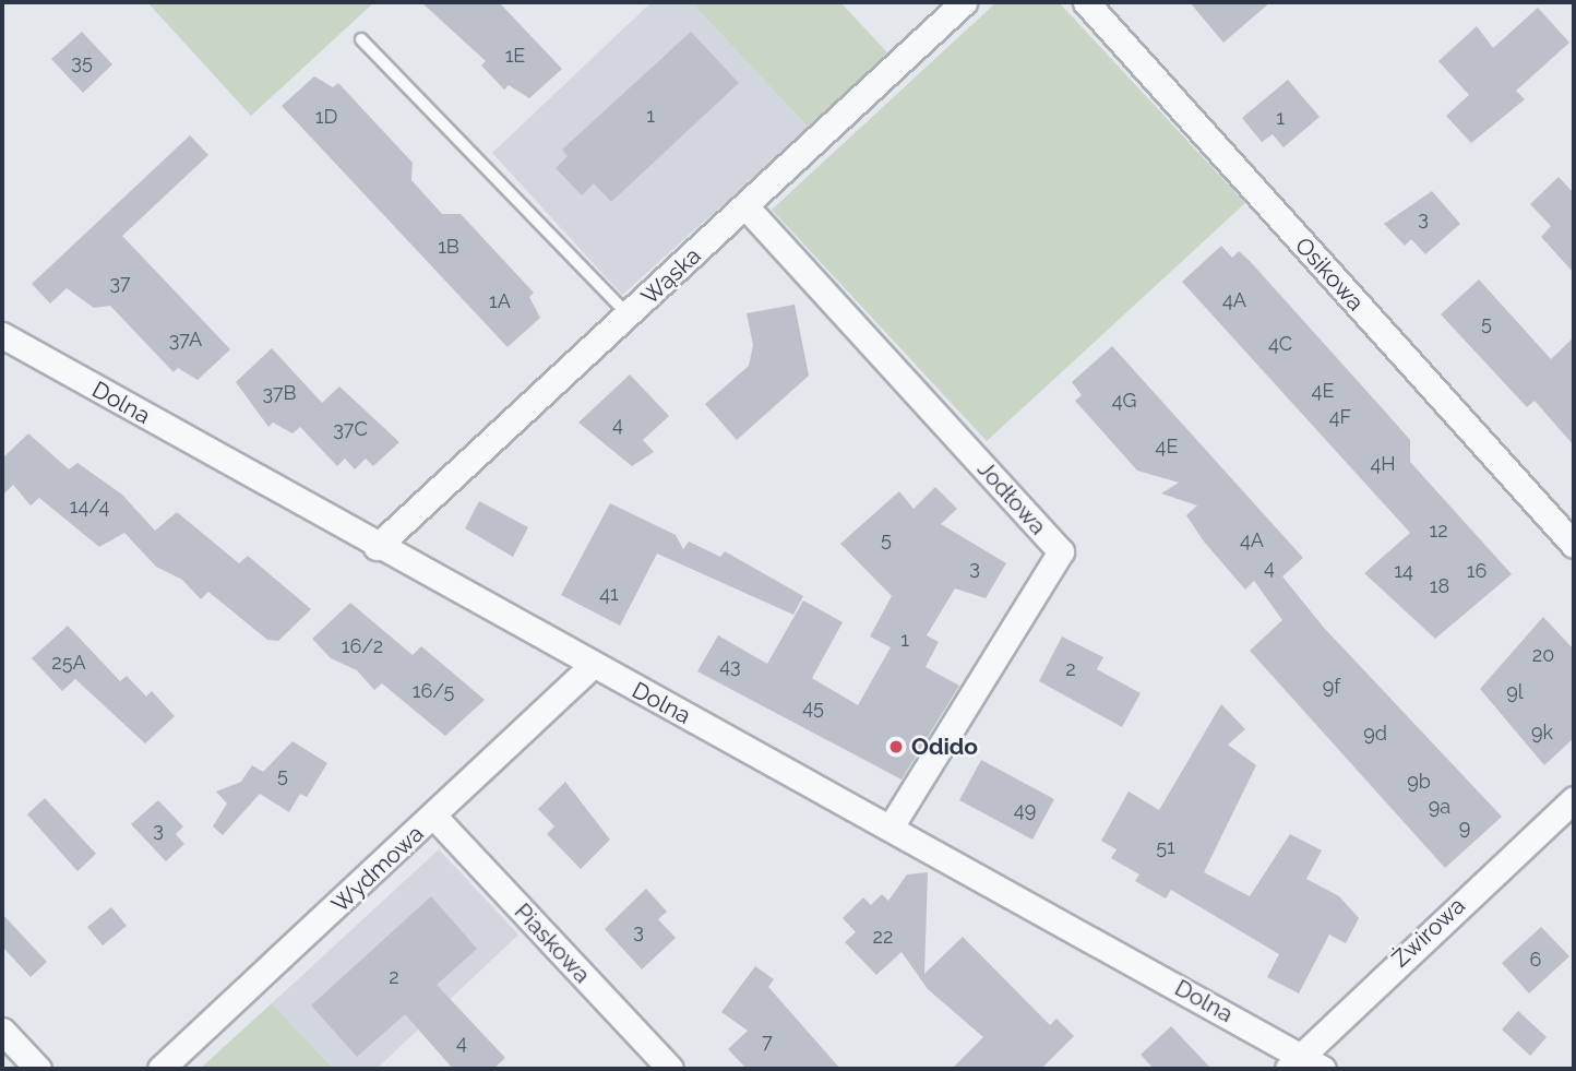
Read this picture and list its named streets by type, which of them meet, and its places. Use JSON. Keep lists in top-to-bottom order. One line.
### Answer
{"streets":{"street":["Osikowa","Wąska","Dolna","Jodłowa","Wydmowa","Żwirowa","Piaskowa"]},"crossings":[["Wąska","Dolna"],["Wąska","Jodłowa"],["Dolna","Jodłowa"],["Dolna","Wydmowa"],["Dolna","Żwirowa"],["Wydmowa","Piaskowa"]],"places":["Odido"],"house_numbers":["1E","35","1","1D","1","3","1B","37","4A","1A","5","37A","4C","4E","37B","4G","4F","4","37C","4E","4H","14/4","12","5","4A","3","4","14","16","18","41","1","16/2","20","25A","43","2","9f","16/5","9l","45","9k","9d","5","9b","9a","49","9","3","51","3","22","6","2","7","4"]}
